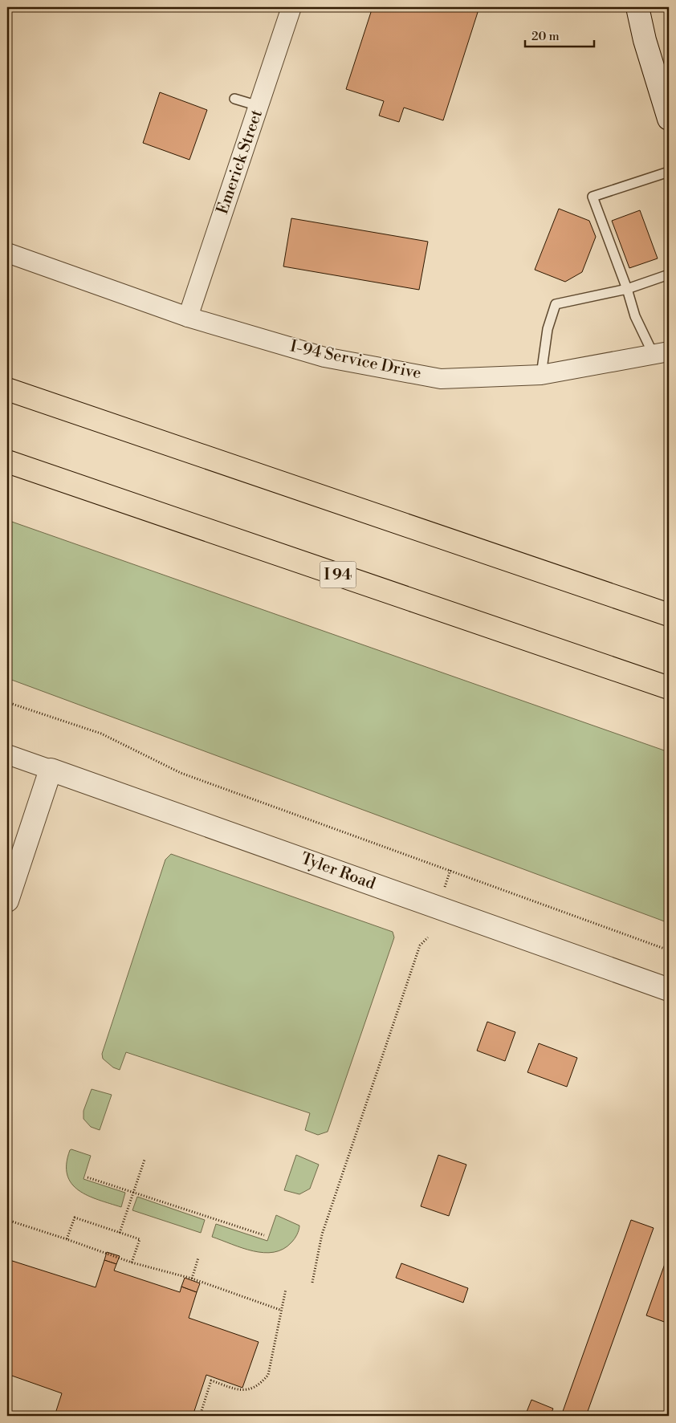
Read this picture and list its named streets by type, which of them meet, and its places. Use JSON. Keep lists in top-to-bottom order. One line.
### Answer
{"streets":{"highway":["I 94"],"street":["Emerick Street","I-94 Service Drive","Tyler Road"]},"crossings":[["Emerick Street","I-94 Service Drive"]],"scale_bar":"20 m"}
